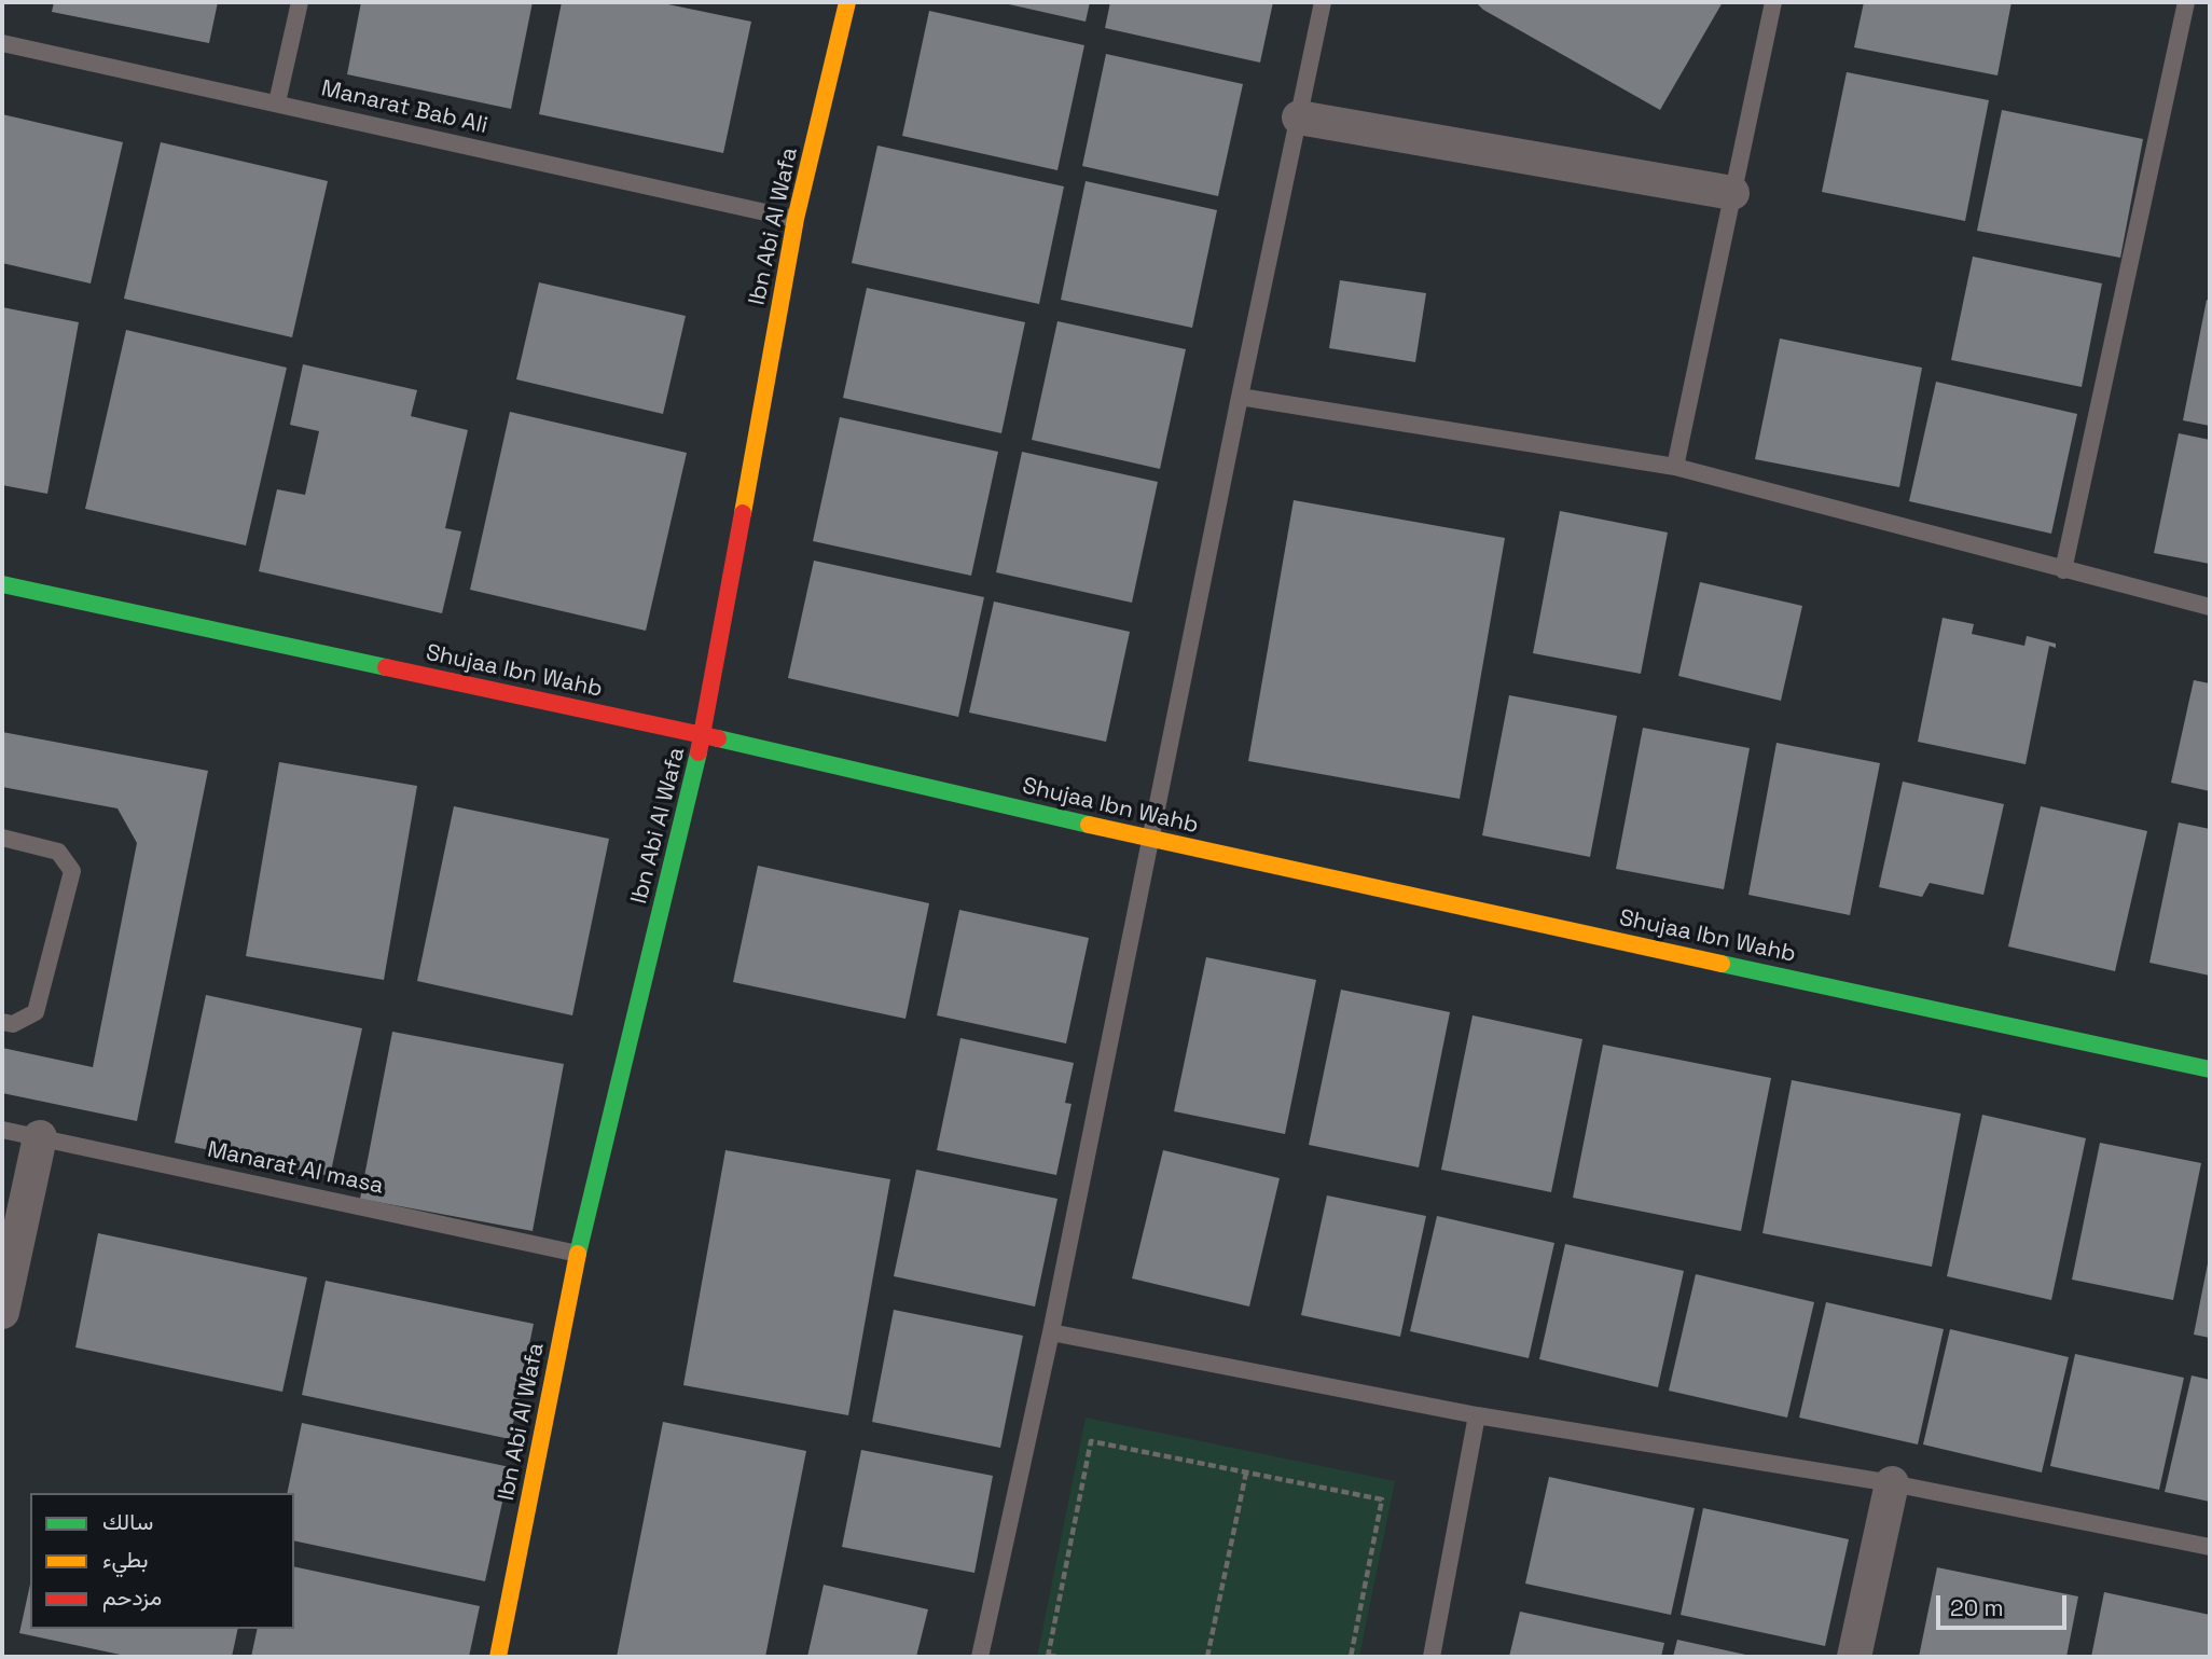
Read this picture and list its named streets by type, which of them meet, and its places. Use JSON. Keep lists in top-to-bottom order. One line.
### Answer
{"streets":{"street":["Ibn Abi Al Wafa","Shujaa Ibn Wahb"],"lane":["Manarat Bab Ali","Manarat Al masa"]},"crossings":[["Manarat Bab Ali","Ibn Abi Al Wafa"],["Ibn Abi Al Wafa","Shujaa Ibn Wahb"],["Ibn Abi Al Wafa","Manarat Al masa"]],"legend":["سالك","بطيء","مزدحم"],"scale_bar":"20 m"}
